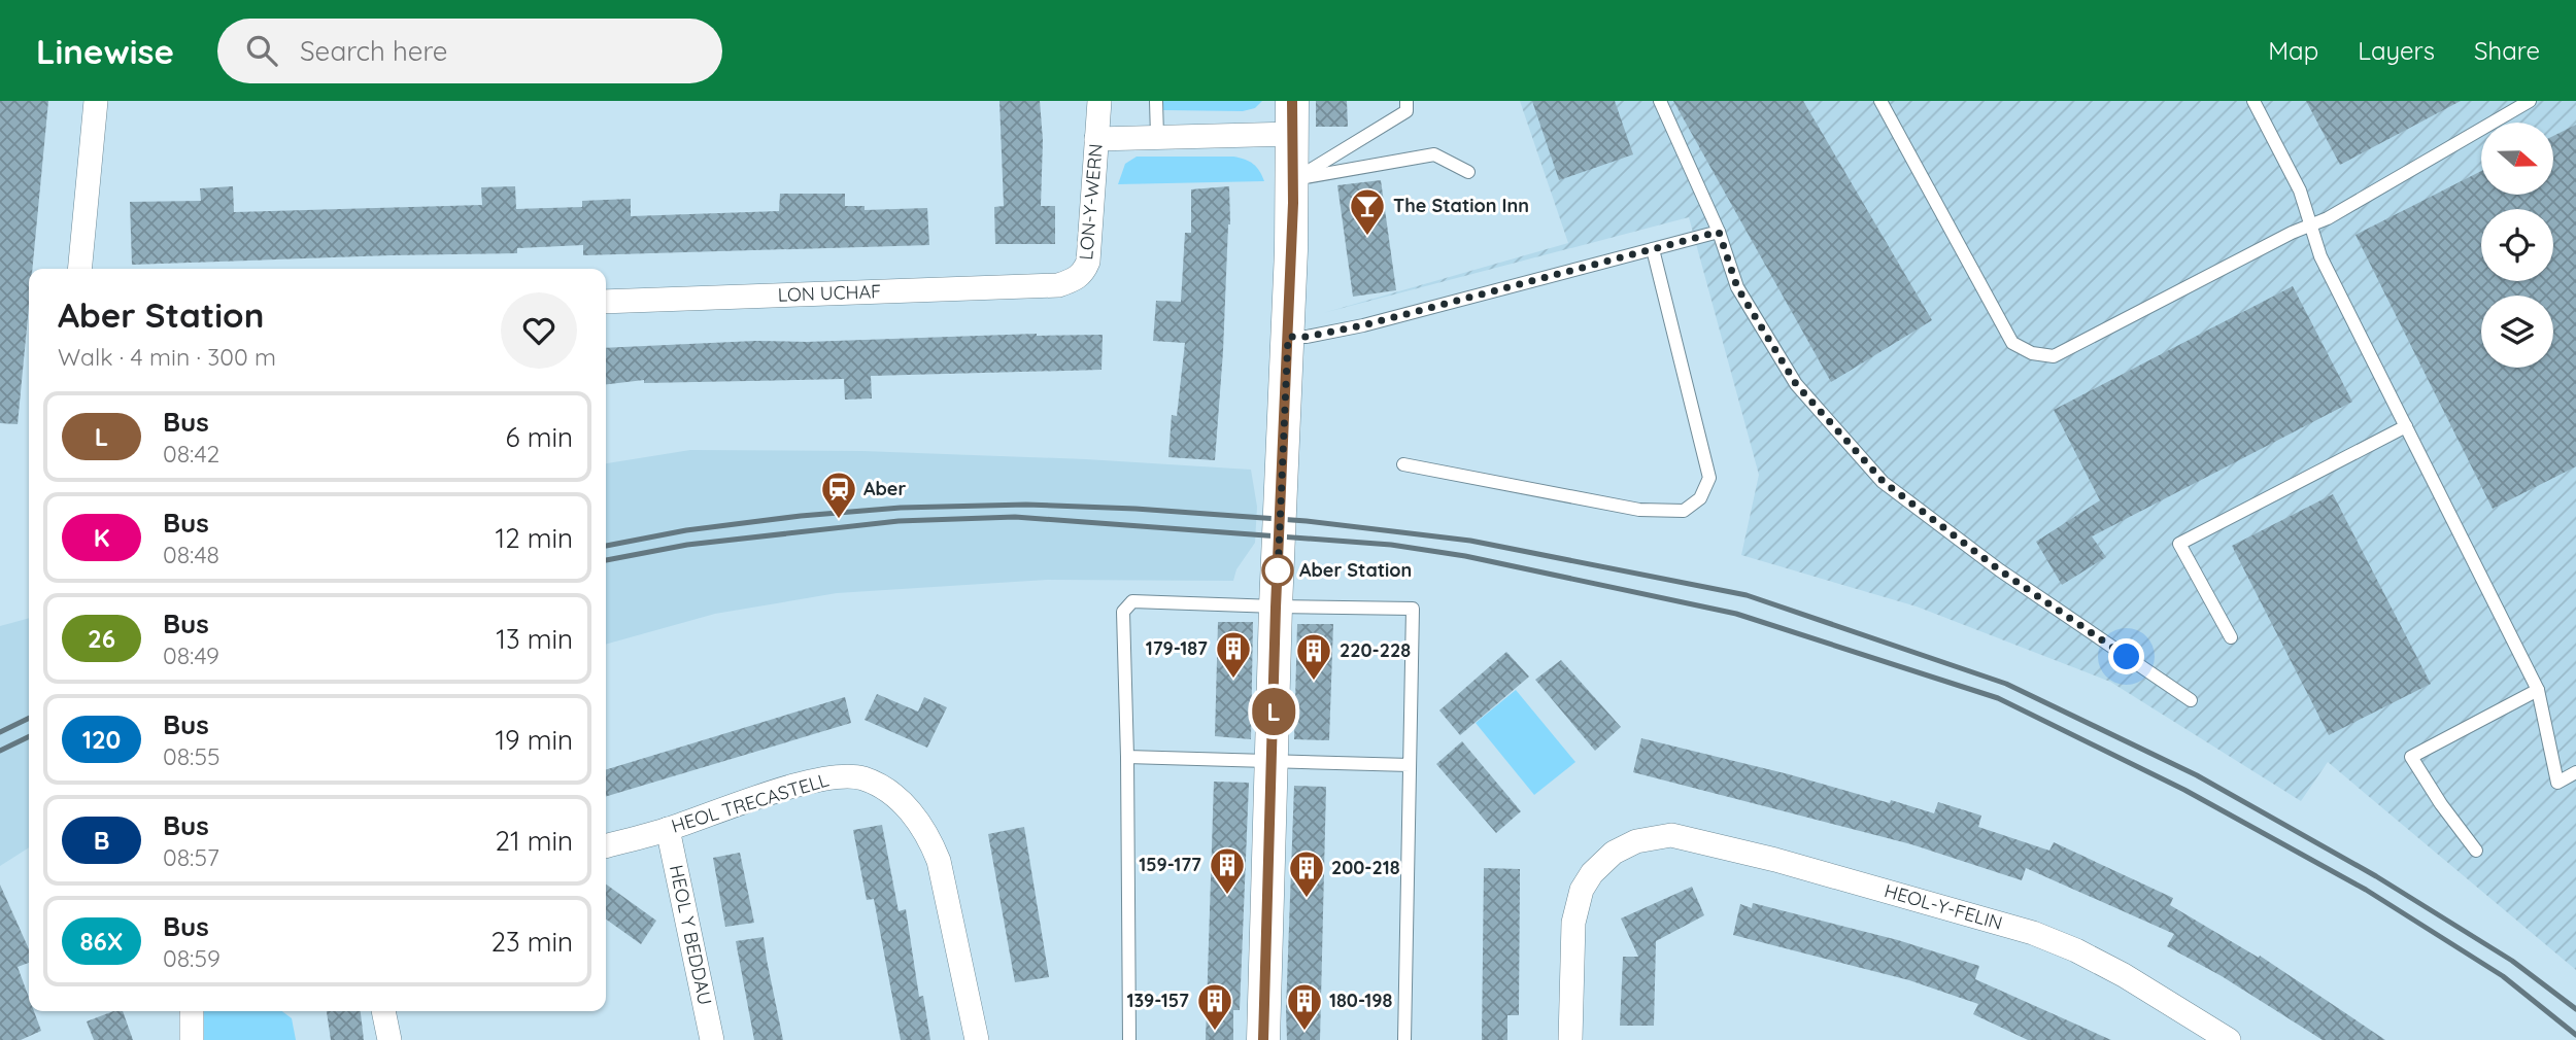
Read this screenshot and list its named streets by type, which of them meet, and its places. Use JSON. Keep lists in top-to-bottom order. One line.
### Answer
{"streets":{"street":["LON-Y-WERN","LON UCHAF","HEOL TRECASTELL","HEOL-Y-FELIN","HEOL Y BEDDAU"]},"crossings":[["LON-Y-WERN","LON UCHAF"],["HEOL TRECASTELL","HEOL Y BEDDAU"]],"places":{"bar":["The Station Inn"],"station":["Aber"],"other":["Aber Station"],"building":["179-187","220-228","159-177","200-218","139-157","180-198"]},"lines":["bus line L"],"north":"right","page":{"header":"Linewise","search":"Search here","nav":["Map","Layers","Share"],"on_map":"L","heading":["Aber Station","Walk · 4 min · 300 m"],"list":[{"mark":"L","name":"Bus","note":"08:42","value":"6 min"},{"mark":"K","name":"Bus","note":"08:48","value":"12 min"},{"mark":"26","name":"Bus","note":"08:49","value":"13 min"},{"mark":"120","name":"Bus","note":"08:55","value":"19 min"},{"mark":"B","name":"Bus","note":"08:57","value":"21 min"},{"mark":"86X","name":"Bus","note":"08:59","value":"23 min"}]}}
